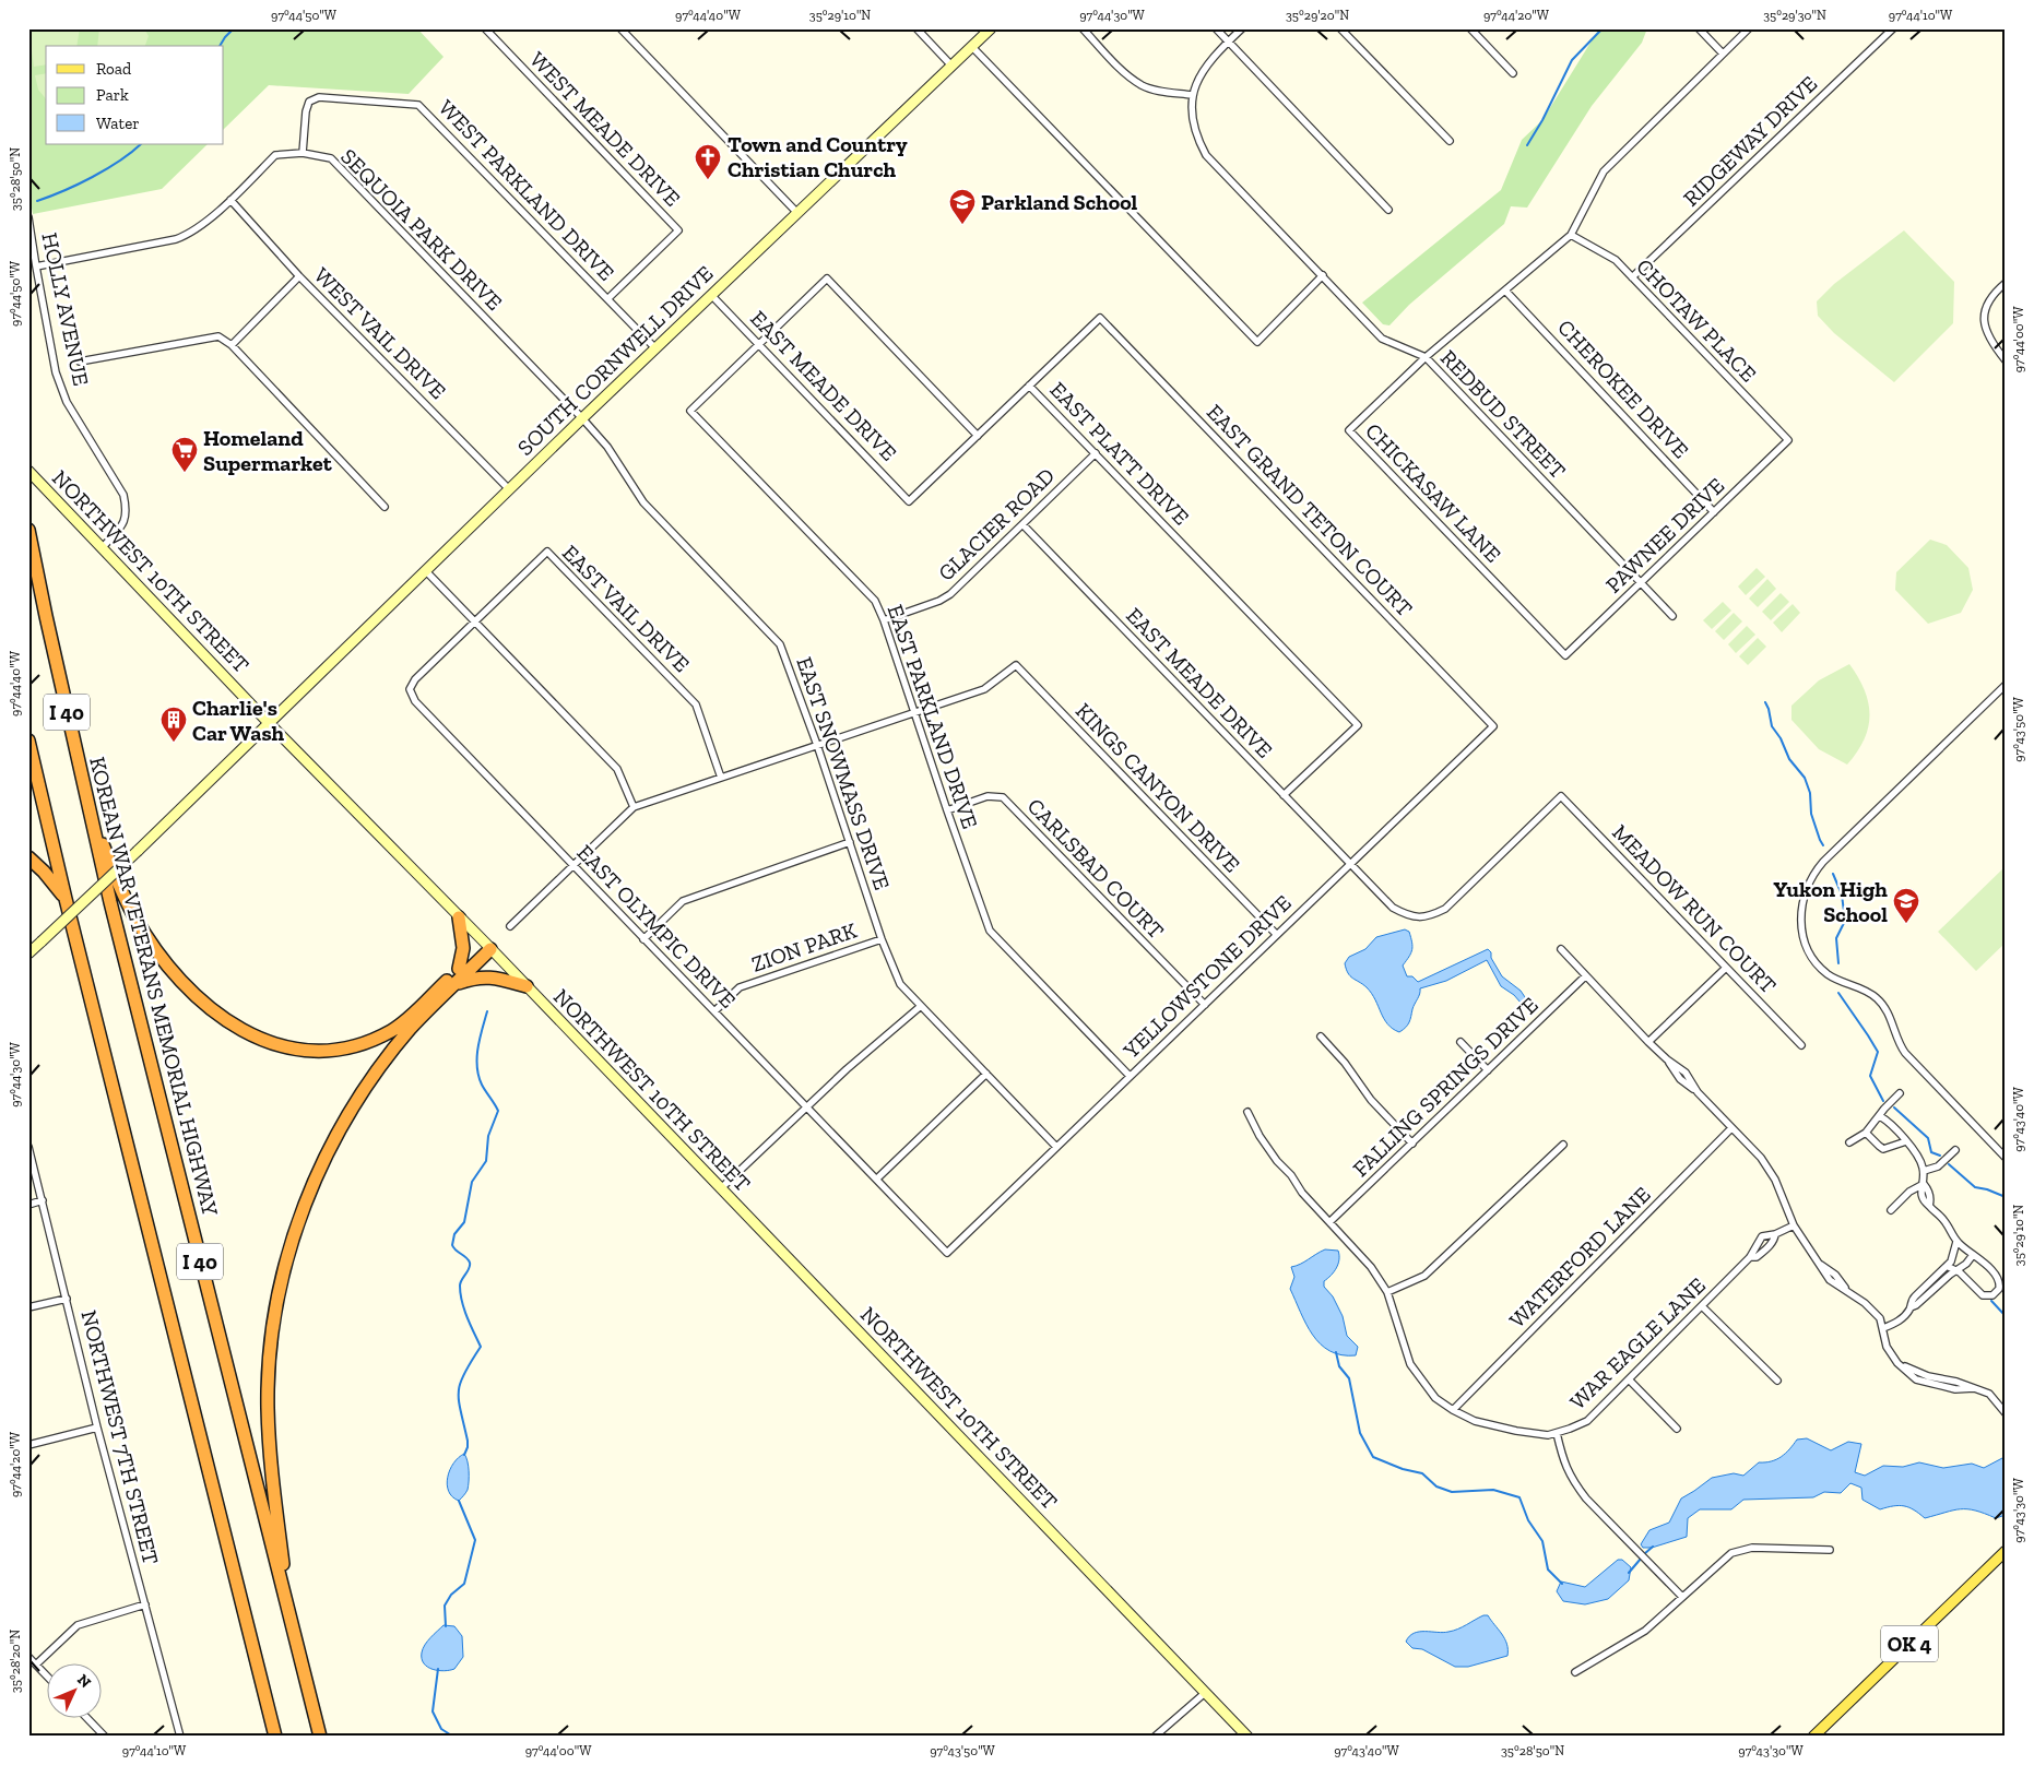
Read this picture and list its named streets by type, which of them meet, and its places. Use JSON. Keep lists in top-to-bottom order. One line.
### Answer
{"streets":{"highway":["I 40","KOREAN WAR VETERANS MEMORIAL HIGHWAY"],"main road":["SOUTH CORNWELL DRIVE","NORTHWEST 10TH STREET","OK 4"],"street":["WEST MEADE DRIVE","RIDGEWAY DRIVE","WEST PARKLAND DRIVE","SEQUOIA PARK DRIVE","HOLLY AVENUE","CHOTAW PLACE","WEST VAIL DRIVE","EAST MEADE DRIVE","CHEROKEE DRIVE","REDBUD STREET","EAST PLATT DRIVE","CHICKASAW LANE","EAST GRAND TETON COURT","GLACIER ROAD","PAWNEE DRIVE","EAST VAIL DRIVE","EAST PARKLAND DRIVE","EAST SNOWMASS DRIVE","KINGS CANYON DRIVE","CARLSBAD COURT","MEADOW RUN COURT","EAST OLYMPIC DRIVE","ZION PARK","YELLOWSTONE DRIVE","FALLING SPRINGS DRIVE","WATERFORD LANE","WAR EAGLE LANE","NORTHWEST 7TH STREET"]},"crossings":[["WEST MEADE DRIVE","WEST PARKLAND DRIVE"],["RIDGEWAY DRIVE","CHOTAW PLACE"],["WEST PARKLAND DRIVE","SEQUOIA PARK DRIVE"],["SEQUOIA PARK DRIVE","HOLLY AVENUE"],["SEQUOIA PARK DRIVE","WEST VAIL DRIVE"],["SEQUOIA PARK DRIVE","SOUTH CORNWELL DRIVE"],["SEQUOIA PARK DRIVE","EAST SNOWMASS DRIVE"],["HOLLY AVENUE","NORTHWEST 10TH STREET"],["CHOTAW PLACE","PAWNEE DRIVE"],["WEST VAIL DRIVE","SOUTH CORNWELL DRIVE"],["SOUTH CORNWELL DRIVE","EAST MEADE DRIVE"],["SOUTH CORNWELL DRIVE","NORTHWEST 10TH STREET"],["SOUTH CORNWELL DRIVE","EAST SNOWMASS DRIVE"],["EAST MEADE DRIVE","EAST PLATT DRIVE"],["EAST MEADE DRIVE","GLACIER ROAD"],["EAST MEADE DRIVE","EAST PARKLAND DRIVE"],["EAST MEADE DRIVE","MEADOW RUN COURT"],["EAST MEADE DRIVE","YELLOWSTONE DRIVE"],["CHEROKEE DRIVE","PAWNEE DRIVE"],["REDBUD STREET","CHICKASAW LANE"],["REDBUD STREET","PAWNEE DRIVE"],["EAST PLATT DRIVE","EAST GRAND TETON COURT"],["EAST PLATT DRIVE","GLACIER ROAD"],["CHICKASAW LANE","PAWNEE DRIVE"],["EAST GRAND TETON COURT","YELLOWSTONE DRIVE"],["GLACIER ROAD","EAST PARKLAND DRIVE"],["EAST VAIL DRIVE","EAST OLYMPIC DRIVE"],["EAST PARKLAND DRIVE","KINGS CANYON DRIVE"],["EAST PARKLAND DRIVE","CARLSBAD COURT"],["EAST PARKLAND DRIVE","YELLOWSTONE DRIVE"],["EAST SNOWMASS DRIVE","ZION PARK"],["EAST SNOWMASS DRIVE","YELLOWSTONE DRIVE"],["KINGS CANYON DRIVE","YELLOWSTONE DRIVE"],["CARLSBAD COURT","YELLOWSTONE DRIVE"],["EAST OLYMPIC DRIVE","ZION PARK"],["EAST OLYMPIC DRIVE","YELLOWSTONE DRIVE"],["FALLING SPRINGS DRIVE","WAR EAGLE LANE"],["WATERFORD LANE","WAR EAGLE LANE"]],"places":{"church":["Town and Country Christian Church"],"school or university":["Parkland School","Yukon High School"],"supermarket":["Homeland Supermarket"],"building":["Charlie's Car Wash"]},"legend":["Road","Park","Water"],"north":"top right","coordinates":["97°44'50\"W","97°44'40\"W","35°29'10\"N","97°44'30\"W","35°29'20\"N","97°44'20\"W","35°29'30\"N","97°44'10\"W","35°28'50\"N","97°44'00\"W","97°43'50\"W","97°43'40\"W","97°43'30\"W","35°28'20\"N"]}
